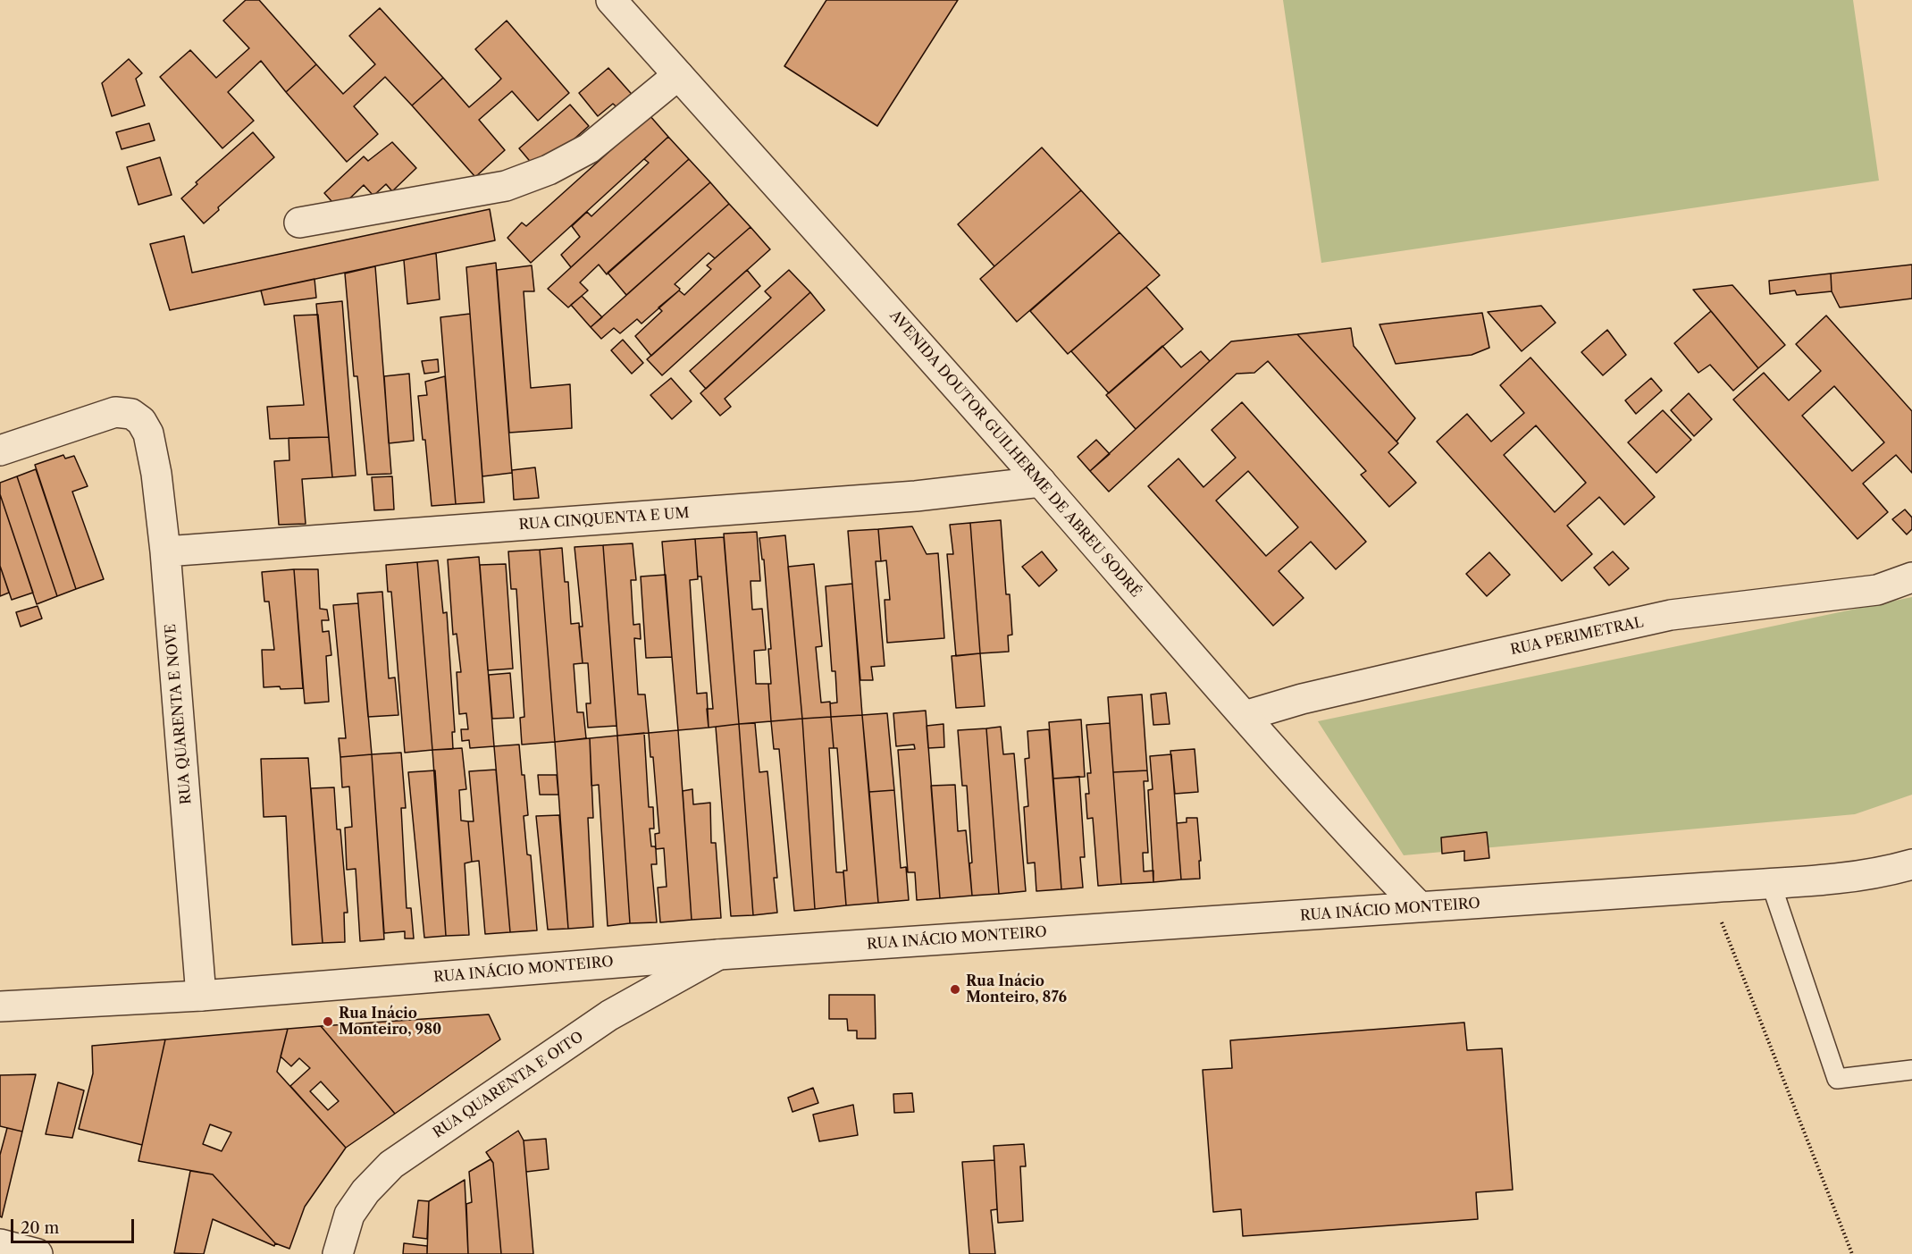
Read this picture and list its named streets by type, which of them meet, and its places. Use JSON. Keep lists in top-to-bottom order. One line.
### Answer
{"streets":{"street":["AVENIDA DOUTOR GUILHERME DE ABREU SODRÉ","RUA CINQUENTA E UM","RUA PERIMETRAL","RUA QUARENTA E NOVE","RUA INÁCIO MONTEIRO","RUA QUARENTA E OITO"]},"crossings":[["AVENIDA DOUTOR GUILHERME DE ABREU SODRÉ","RUA CINQUENTA E UM"],["AVENIDA DOUTOR GUILHERME DE ABREU SODRÉ","RUA PERIMETRAL"],["AVENIDA DOUTOR GUILHERME DE ABREU SODRÉ","RUA INÁCIO MONTEIRO"],["RUA CINQUENTA E UM","RUA QUARENTA E NOVE"],["RUA QUARENTA E NOVE","RUA INÁCIO MONTEIRO"],["RUA INÁCIO MONTEIRO","RUA QUARENTA E OITO"]],"places":["Rua Inácio Monteiro, 876","Rua Inácio Monteiro, 980"],"scale_bar":"20 m"}
